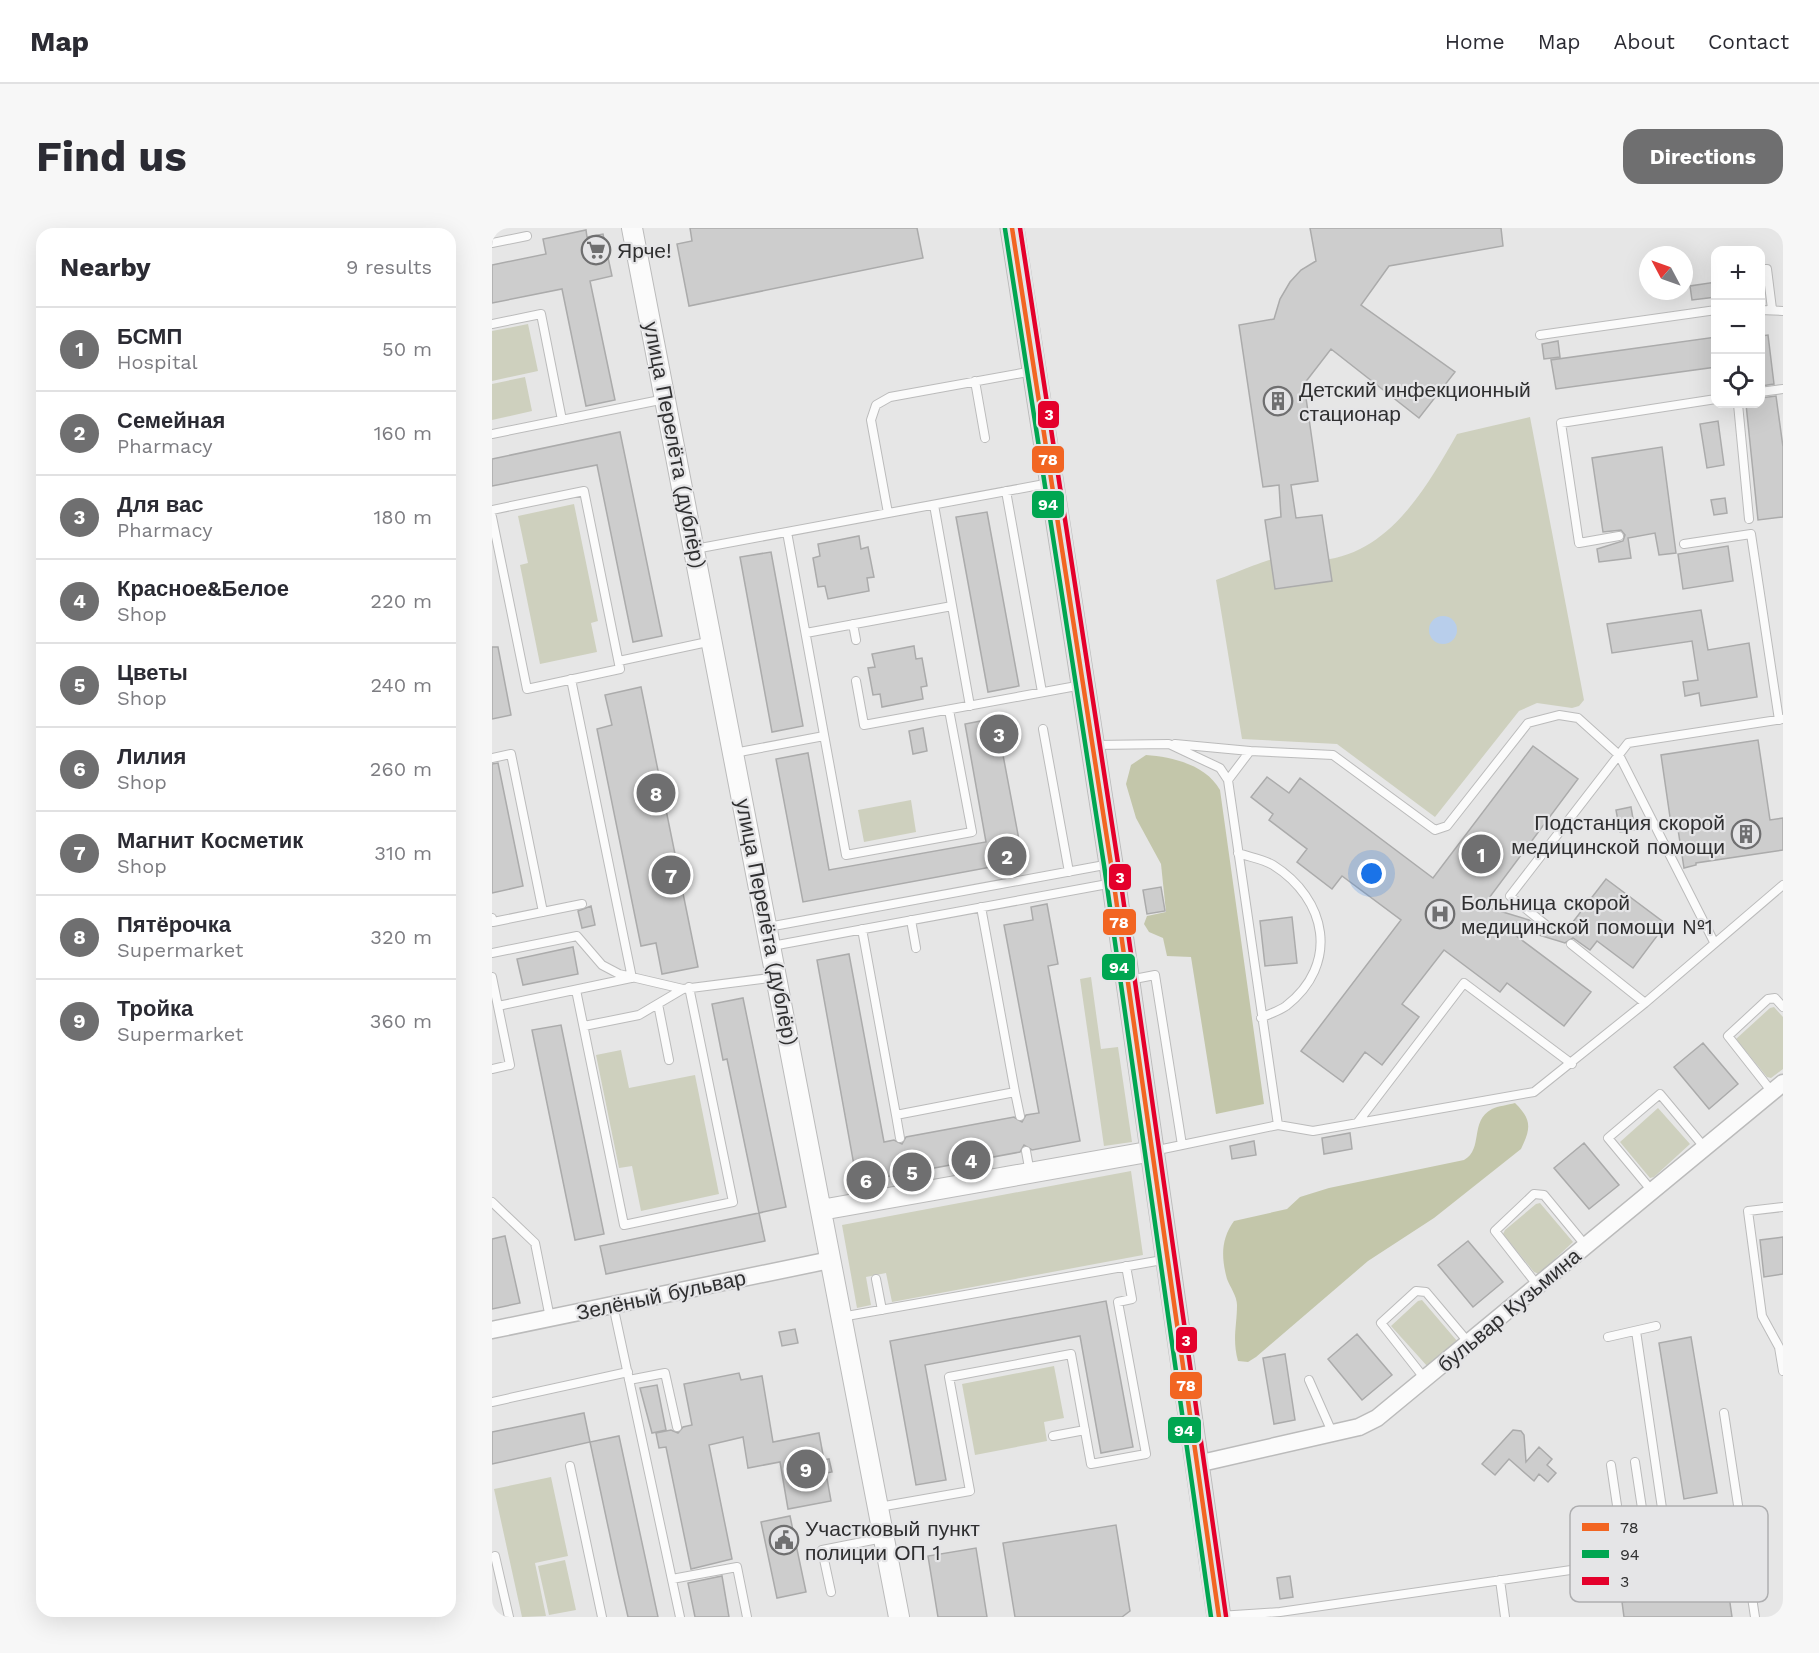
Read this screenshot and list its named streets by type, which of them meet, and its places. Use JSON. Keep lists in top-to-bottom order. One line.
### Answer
{"streets":{"street":["улица Перелёта (дублёр)","Зелёный бульвар","бульвар Кузьмина"]},"crossings":[["улица Перелёта (дублёр)","Зелёный бульвар"]],"places":{"supermarket":["Ярче!"],"building":["Детский инфекционный стационар","Подстанция скорой медицинской помощи"],"hospital":["Больница скорой медицинской помощи №1"],"public building":["Участковый пункт полиции ОП 1"]},"lines":["transit line 78","transit line 3","transit line 94"],"legend":["78","94","3"],"north":"top left","page":{"header":"Map","nav":["Home","Map","About","Contact"],"buttons":"Directions","title":"Find us","heading":["Nearby","9 results"],"map_buttons":["+","−"],"list":[{"mark":"1","name":"БСМП","note":"Hospital","value":"50 m"},{"mark":"2","name":"Семейная","note":"Pharmacy","value":"160 m"},{"mark":"3","name":"Для вас","note":"Pharmacy","value":"180 m"},{"mark":"4","name":"Красное&Белое","note":"Shop","value":"220 m"},{"mark":"5","name":"Цветы","note":"Shop","value":"240 m"},{"mark":"6","name":"Лилия","note":"Shop","value":"260 m"},{"mark":"7","name":"Магнит Косметик","note":"Shop","value":"310 m"},{"mark":"8","name":"Пятёрочка","note":"Supermarket","value":"320 m"},{"mark":"9","name":"Тройка","note":"Supermarket","value":"360 m"}],"pins":["3","8","1","2","7","4","5","6","9"]}}
